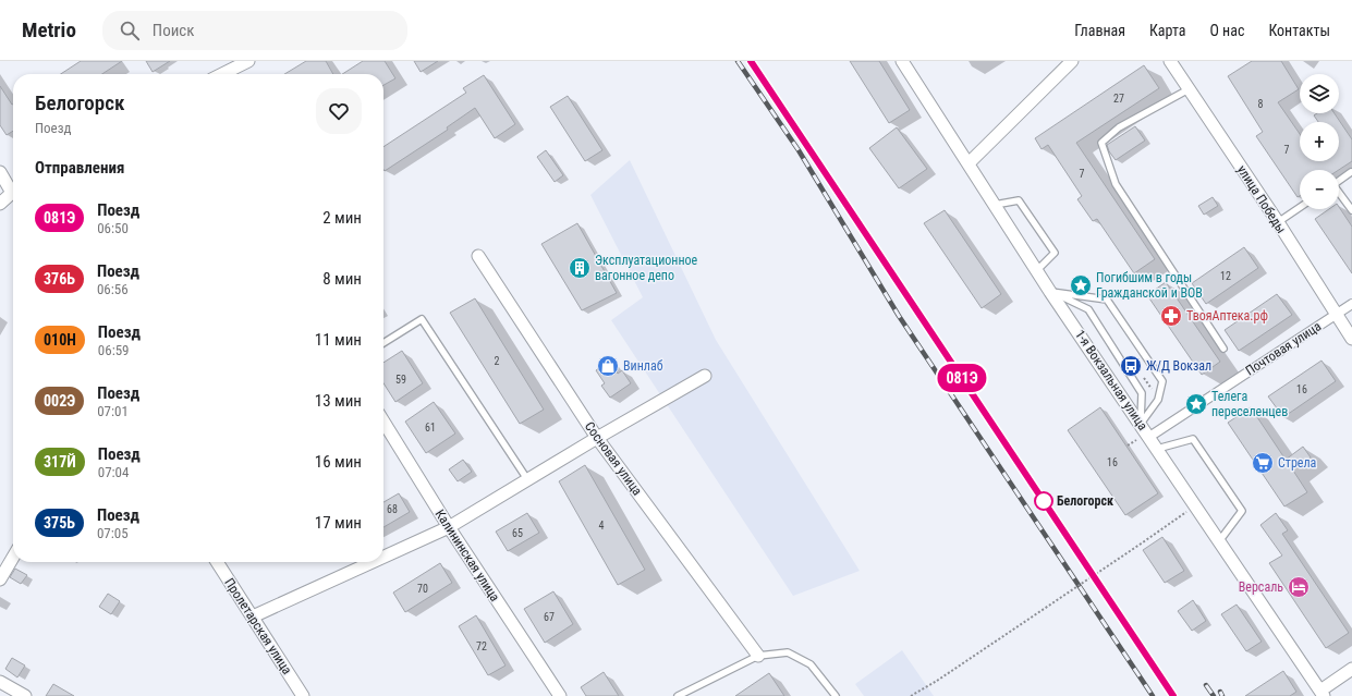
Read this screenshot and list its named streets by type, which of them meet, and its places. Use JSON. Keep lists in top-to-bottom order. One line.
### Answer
{"streets":{"street":["улица Победы","Почтовая улица","1-я Вокзальная улица","Сосновая улица","Калининская улица","Пролетарская улица"]},"crossings":[["улица Победы","Почтовая улица"],["Почтовая улица","1-я Вокзальная улица"]],"places":{"building":["Эксплуатационное вагонное депо"],"place":["Погибшим в годы Гражданской и ВОВ","Телега переселенцев"],"pharmacy":["ТвояАптека.рф"],"shop":["Винлаб"],"bus stop":["Ж/Д Вокзал"],"supermarket":["Стрела"],"other":["Белогорск"],"hotel":["Версаль"]},"house_numbers":["27","8","7","7","12","2","59","16","61","16","68","4","65","70","67","72"],"page":{"header":"Metrio","search":"Поиск","nav":["Главная","Карта","О нас","Контакты"],"on_map":"081Э","map_buttons":["+","−"],"heading":[["Белогорск","Поезд"],"Отправления"],"list":[{"mark":"081Э","name":"Поезд","note":"06:50","value":"2 мин"},{"mark":"376Ь","name":"Поезд","note":"06:56","value":"8 мин"},{"mark":"010Н","name":"Поезд","note":"06:59","value":"11 мин"},{"mark":"002Э","name":"Поезд","note":"07:01","value":"13 мин"},{"mark":"317Й","name":"Поезд","note":"07:04","value":"16 мин"},{"mark":"375Ь","name":"Поезд","note":"07:05","value":"17 мин"}]}}
